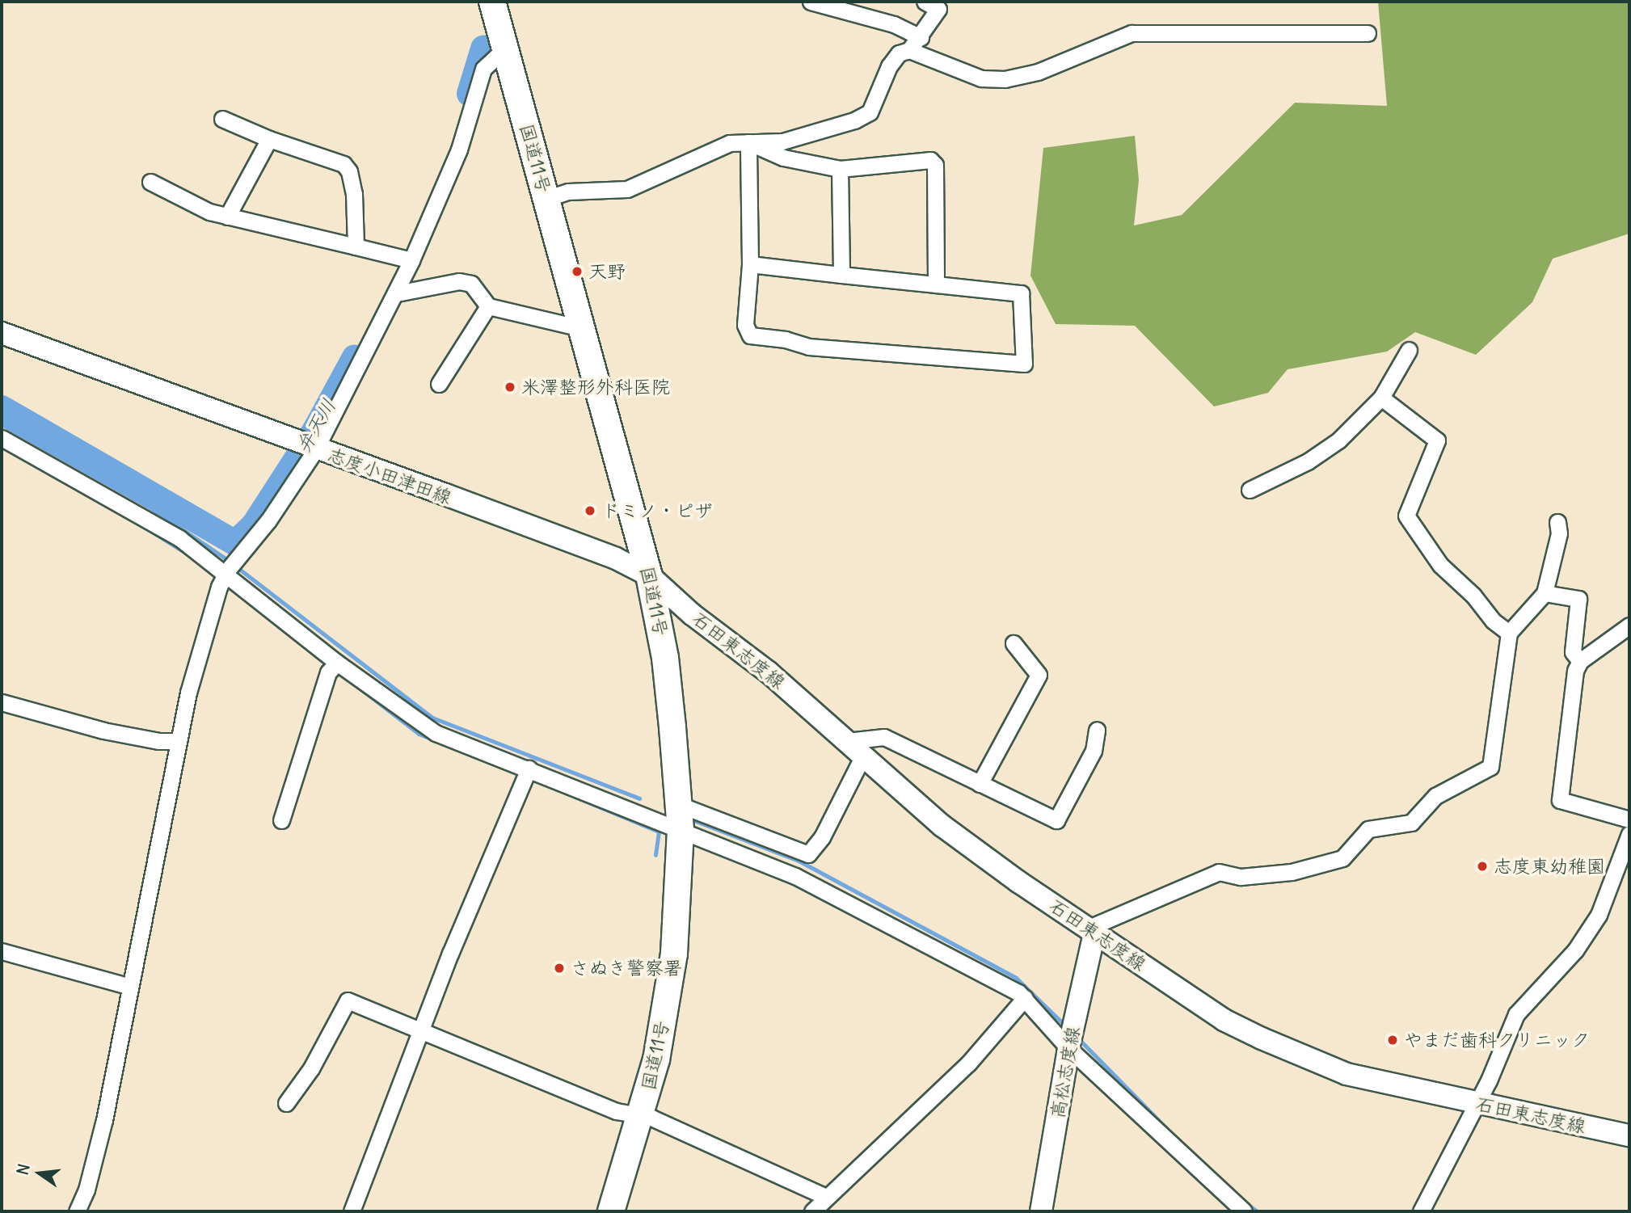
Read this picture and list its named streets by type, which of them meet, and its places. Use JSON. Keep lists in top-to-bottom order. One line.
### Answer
{"streets":{"highway":["国道11号"],"main road":["志度小田津田線","石田東志度線","高松志度線"]},"crossings":[["国道11号","志度小田津田線"],["国道11号","石田東志度線"],["志度小田津田線","石田東志度線"],["石田東志度線","高松志度線"]],"water":["弁天川"],"places":["天野","米澤整形外科医院","ドミノ・ピザ","志度東幼稚園","さぬき警察署","やまだ歯科クリニック"],"north":"left"}
